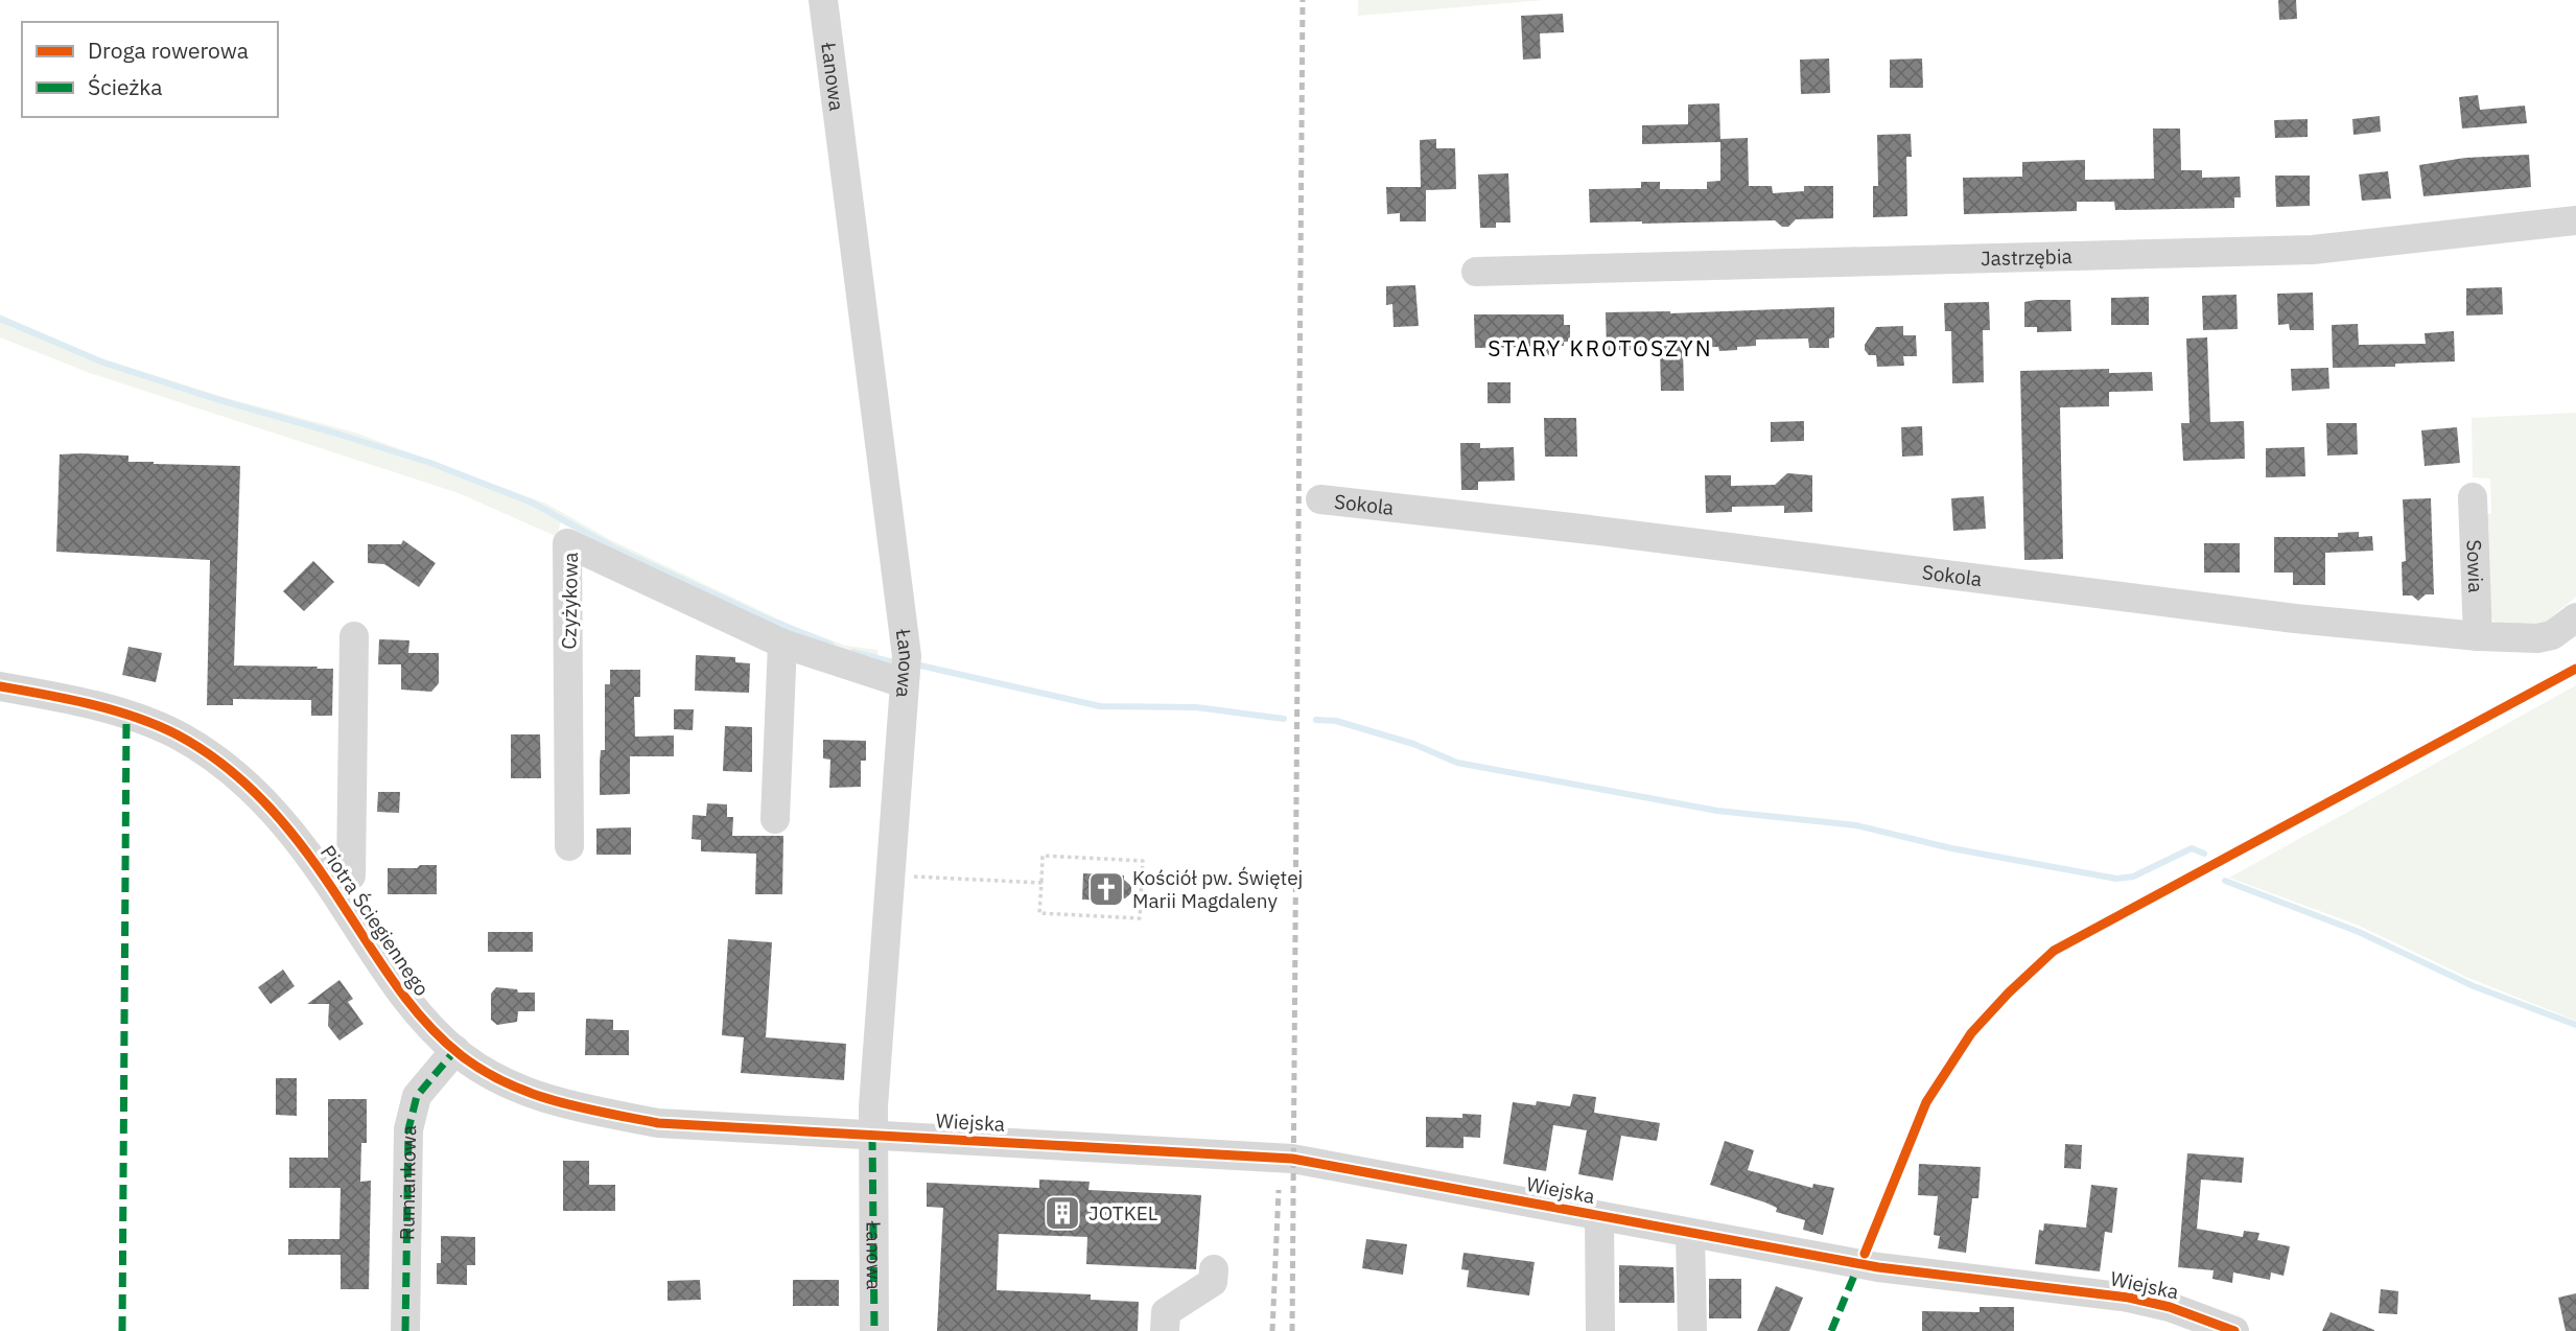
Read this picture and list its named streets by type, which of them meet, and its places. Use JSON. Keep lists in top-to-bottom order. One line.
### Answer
{"streets":{"street":["Łanowa","Jastrzębia","Sokola","Sowia","Czyżykowa","Piotra Ściegiennego","Wiejska","Rumiankowa"]},"crossings":[["Łanowa","Czyżykowa"],["Łanowa","Piotra Ściegiennego"],["Łanowa","Wiejska"],["Sokola","Sowia"],["Piotra Ściegiennego","Wiejska"],["Piotra Ściegiennego","Rumiankowa"]],"districts":["STARY KROTOSZYN"],"places":{"church":["Kościół pw. Świętej Marii Magdaleny"],"building":["JOTKEL"]},"legend":["Droga rowerowa","Ścieżka"]}
